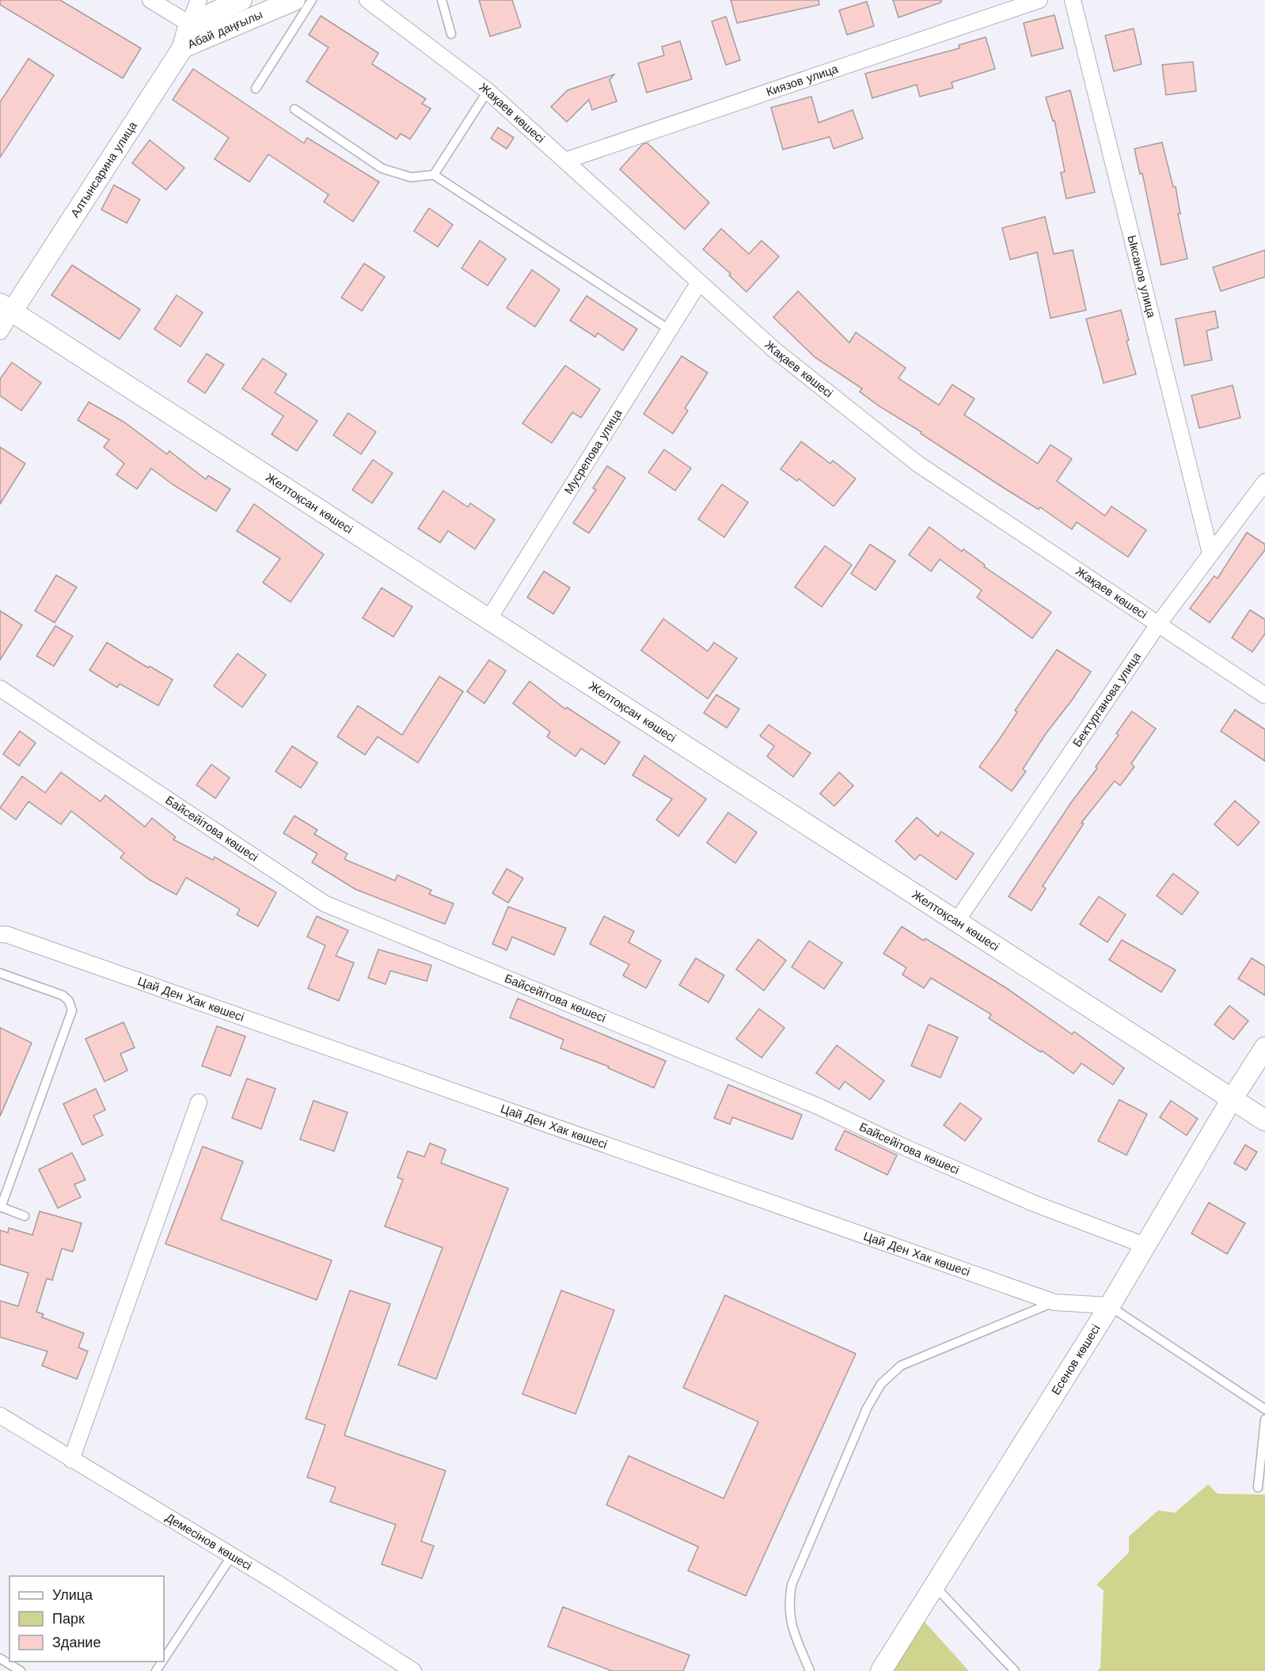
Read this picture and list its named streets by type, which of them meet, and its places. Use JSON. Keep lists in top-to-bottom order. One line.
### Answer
{"streets":{"street":["Абай даңғылы","Киязов улица","Жақаев көшесі","Алтынсарина улица","Ыксанов улица","Мусрепова улица","Желтоқсан көшесі","Бектурганова улица","Байсейітова көшесі","Цай Ден Хак көшесі","Есенов көшесі","Демесінов көшесі"]},"crossings":[["Абай даңғылы","Алтынсарина улица"],["Киязов улица","Жақаев көшесі"],["Жақаев көшесі","Мусрепова улица"],["Жақаев көшесі","Бектурганова улица"],["Алтынсарина улица","Желтоқсан көшесі"],["Ыксанов улица","Бектурганова улица"],["Мусрепова улица","Желтоқсан көшесі"],["Желтоқсан көшесі","Бектурганова улица"],["Желтоқсан көшесі","Есенов көшесі"],["Байсейітова көшесі","Есенов көшесі"],["Цай Ден Хак көшесі","Есенов көшесі"]],"legend":["Улица","Парк","Здание"]}
